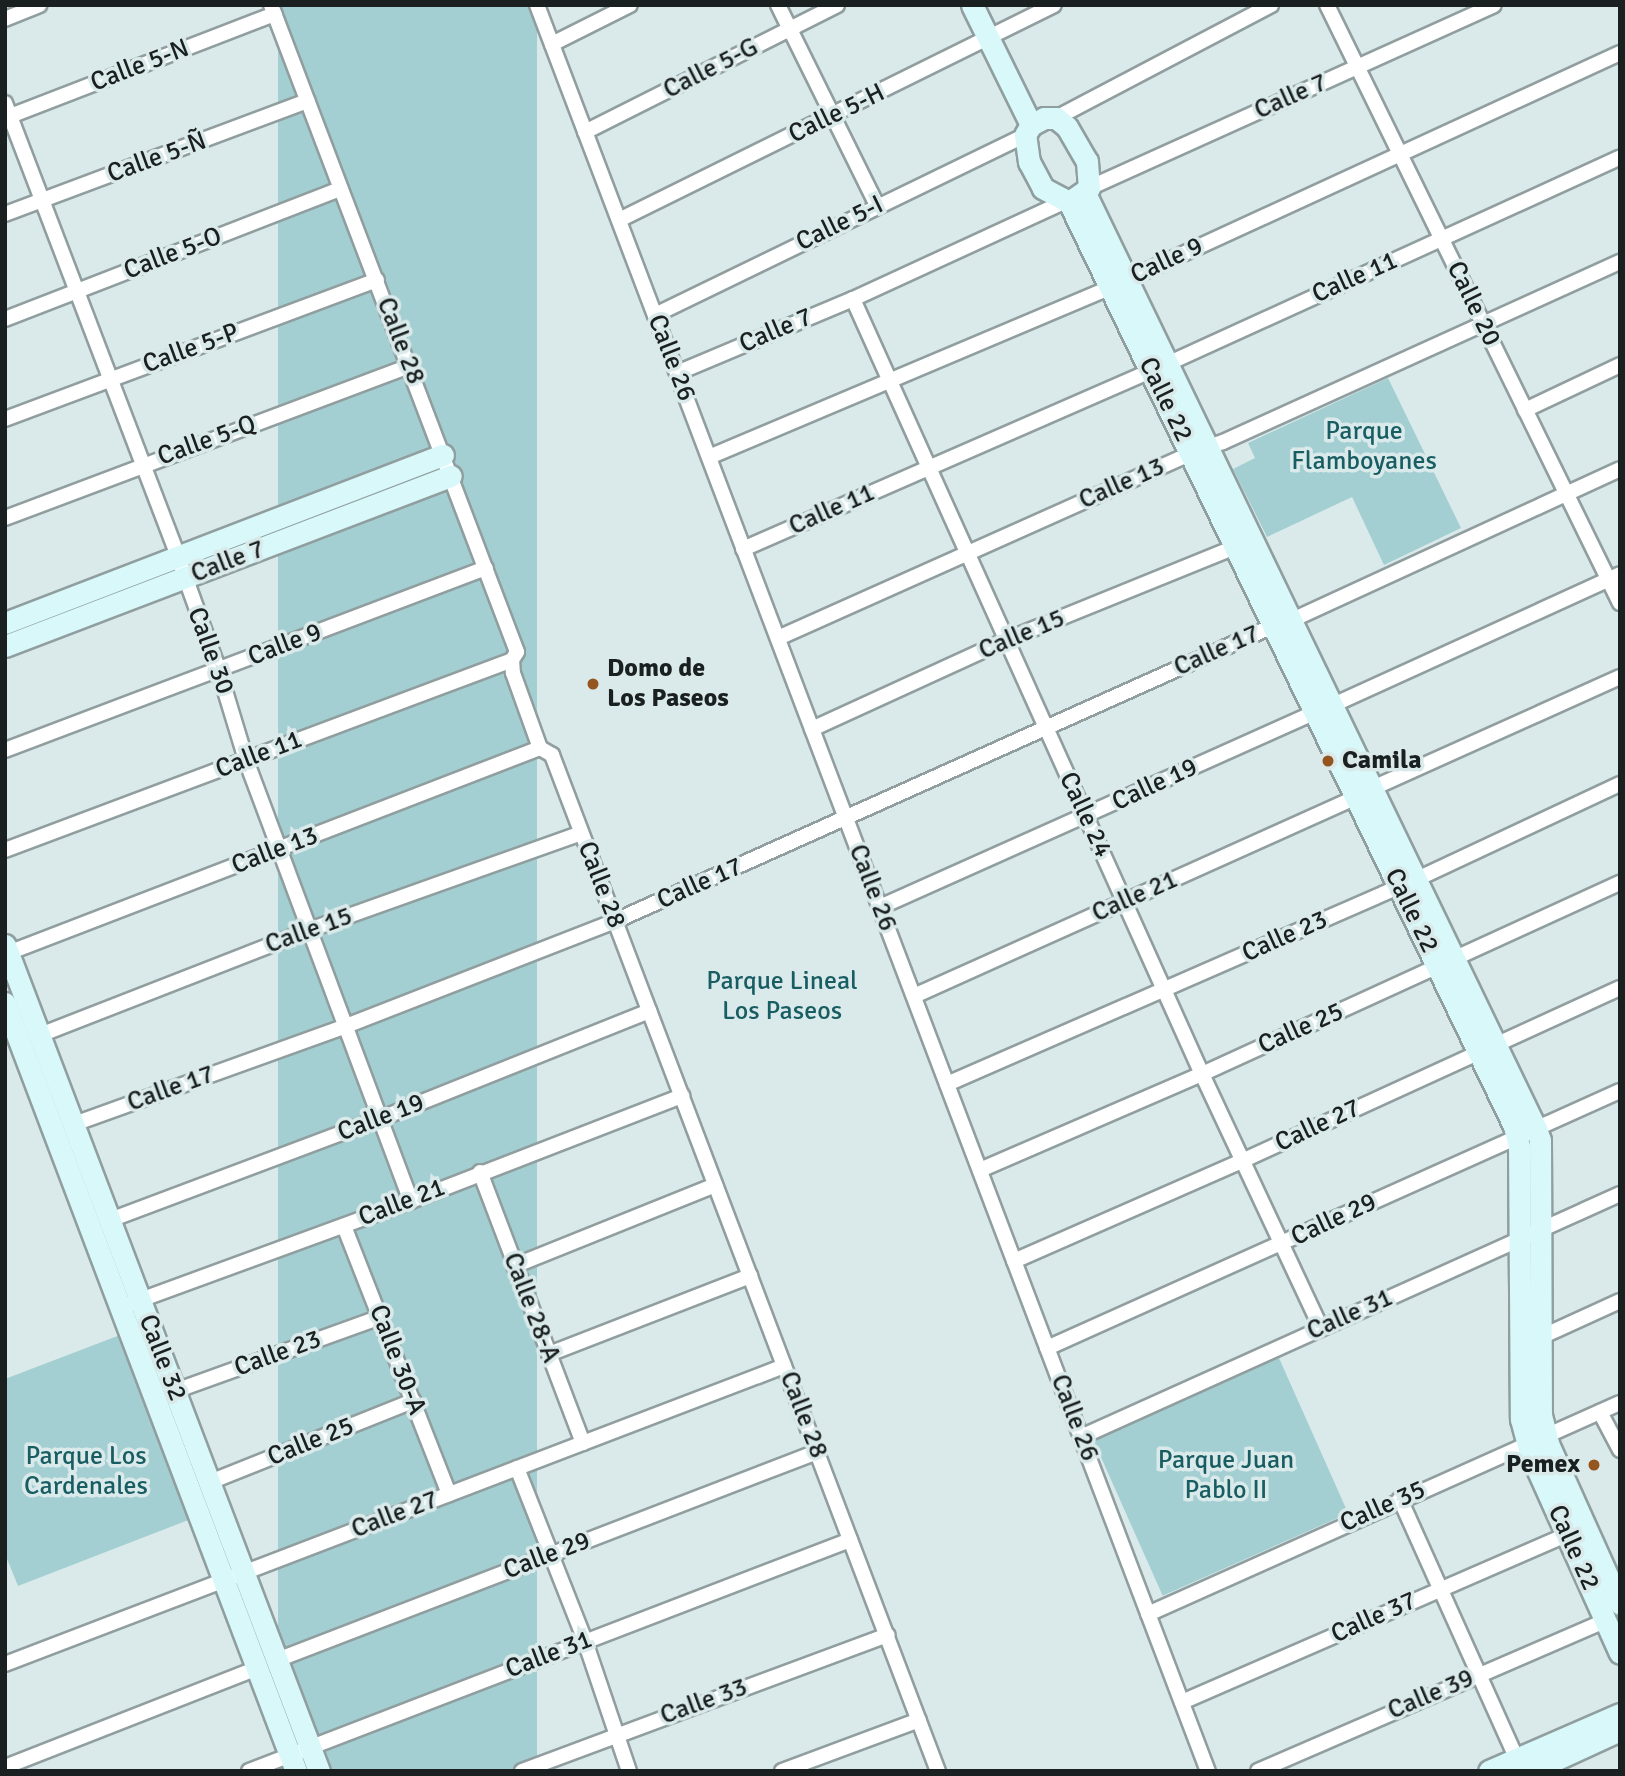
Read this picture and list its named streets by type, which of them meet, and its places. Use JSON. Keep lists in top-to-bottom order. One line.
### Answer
{"streets":{"street":["Calle 5-N","Calle 5-G","Calle 7","Calle 5-H","Calle 5-Ñ","Calle 5-I","Calle 5-O","Calle 9","Calle 11","Calle 20","Calle 28","Calle 5-P","Calle 26","Calle 22","Calle 5-Q","Calle 13","Calle 15","Calle 30","Calle 17","Calle 19","Calle 24","Calle 21","Calle 23","Calle 25","Calle 27","Calle 29","Calle 28-A","Calle 31","Calle 32","Calle 30-A","Calle 35","Calle 37","Calle 39","Calle 33"]},"crossings":[["Calle 5-N","Calle 28"],["Calle 5-N","Calle 30"],["Calle 5-G","Calle 26"],["Calle 7","Calle 20"],["Calle 7","Calle 28"],["Calle 7","Calle 26"],["Calle 7","Calle 22"],["Calle 7","Calle 30"],["Calle 7","Calle 24"],["Calle 5-H","Calle 26"],["Calle 5-Ñ","Calle 28"],["Calle 5-Ñ","Calle 30"],["Calle 5-I","Calle 26"],["Calle 5-O","Calle 28"],["Calle 5-O","Calle 30"],["Calle 9","Calle 20"],["Calle 9","Calle 28"],["Calle 9","Calle 26"],["Calle 9","Calle 22"],["Calle 9","Calle 30"],["Calle 9","Calle 24"],["Calle 11","Calle 20"],["Calle 11","Calle 28"],["Calle 11","Calle 26"],["Calle 11","Calle 22"],["Calle 11","Calle 30"],["Calle 11","Calle 24"],["Calle 20","Calle 13"],["Calle 20","Calle 17"],["Calle 20","Calle 19"],["Calle 28","Calle 5-P"],["Calle 28","Calle 5-Q"],["Calle 28","Calle 13"],["Calle 28","Calle 15"],["Calle 28","Calle 17"],["Calle 28","Calle 19"],["Calle 28","Calle 21"],["Calle 28","Calle 27"],["Calle 28","Calle 29"],["Calle 28","Calle 31"],["Calle 28","Calle 33"],["Calle 5-P","Calle 30"],["Calle 26","Calle 13"],["Calle 26","Calle 15"],["Calle 26","Calle 17"],["Calle 26","Calle 19"],["Calle 26","Calle 21"],["Calle 26","Calle 23"],["Calle 26","Calle 25"],["Calle 26","Calle 27"],["Calle 26","Calle 29"],["Calle 26","Calle 31"],["Calle 26","Calle 35"],["Calle 26","Calle 37"],["Calle 22","Calle 13"],["Calle 22","Calle 15"],["Calle 22","Calle 17"],["Calle 22","Calle 19"],["Calle 22","Calle 21"],["Calle 22","Calle 23"],["Calle 22","Calle 25"],["Calle 22","Calle 27"],["Calle 22","Calle 29"],["Calle 22","Calle 31"],["Calle 22","Calle 35"],["Calle 22","Calle 37"],["Calle 22","Calle 39"],["Calle 5-Q","Calle 30"],["Calle 13","Calle 30"],["Calle 13","Calle 24"],["Calle 13","Calle 32"],["Calle 15","Calle 30"],["Calle 15","Calle 24"],["Calle 15","Calle 32"],["Calle 30","Calle 17"],["Calle 30","Calle 19"],["Calle 30","Calle 21"],["Calle 17","Calle 24"],["Calle 17","Calle 32"],["Calle 19","Calle 24"],["Calle 19","Calle 32"],["Calle 24","Calle 21"],["Calle 24","Calle 23"],["Calle 24","Calle 25"],["Calle 24","Calle 27"],["Calle 24","Calle 29"],["Calle 24","Calle 31"],["Calle 21","Calle 28-A"],["Calle 21","Calle 32"],["Calle 21","Calle 30-A"],["Calle 23","Calle 32"],["Calle 23","Calle 30-A"],["Calle 25","Calle 32"],["Calle 25","Calle 30-A"],["Calle 27","Calle 28-A"],["Calle 27","Calle 32"],["Calle 27","Calle 30-A"],["Calle 29","Calle 32"],["Calle 31","Calle 32"]],"parks":["Parque Flamboyanes","Parque Lineal Los Paseos","Parque Los Cardenales","Parque Juan Pablo II"],"places":["Domo de Los Paseos","Camila","Pemex"]}
